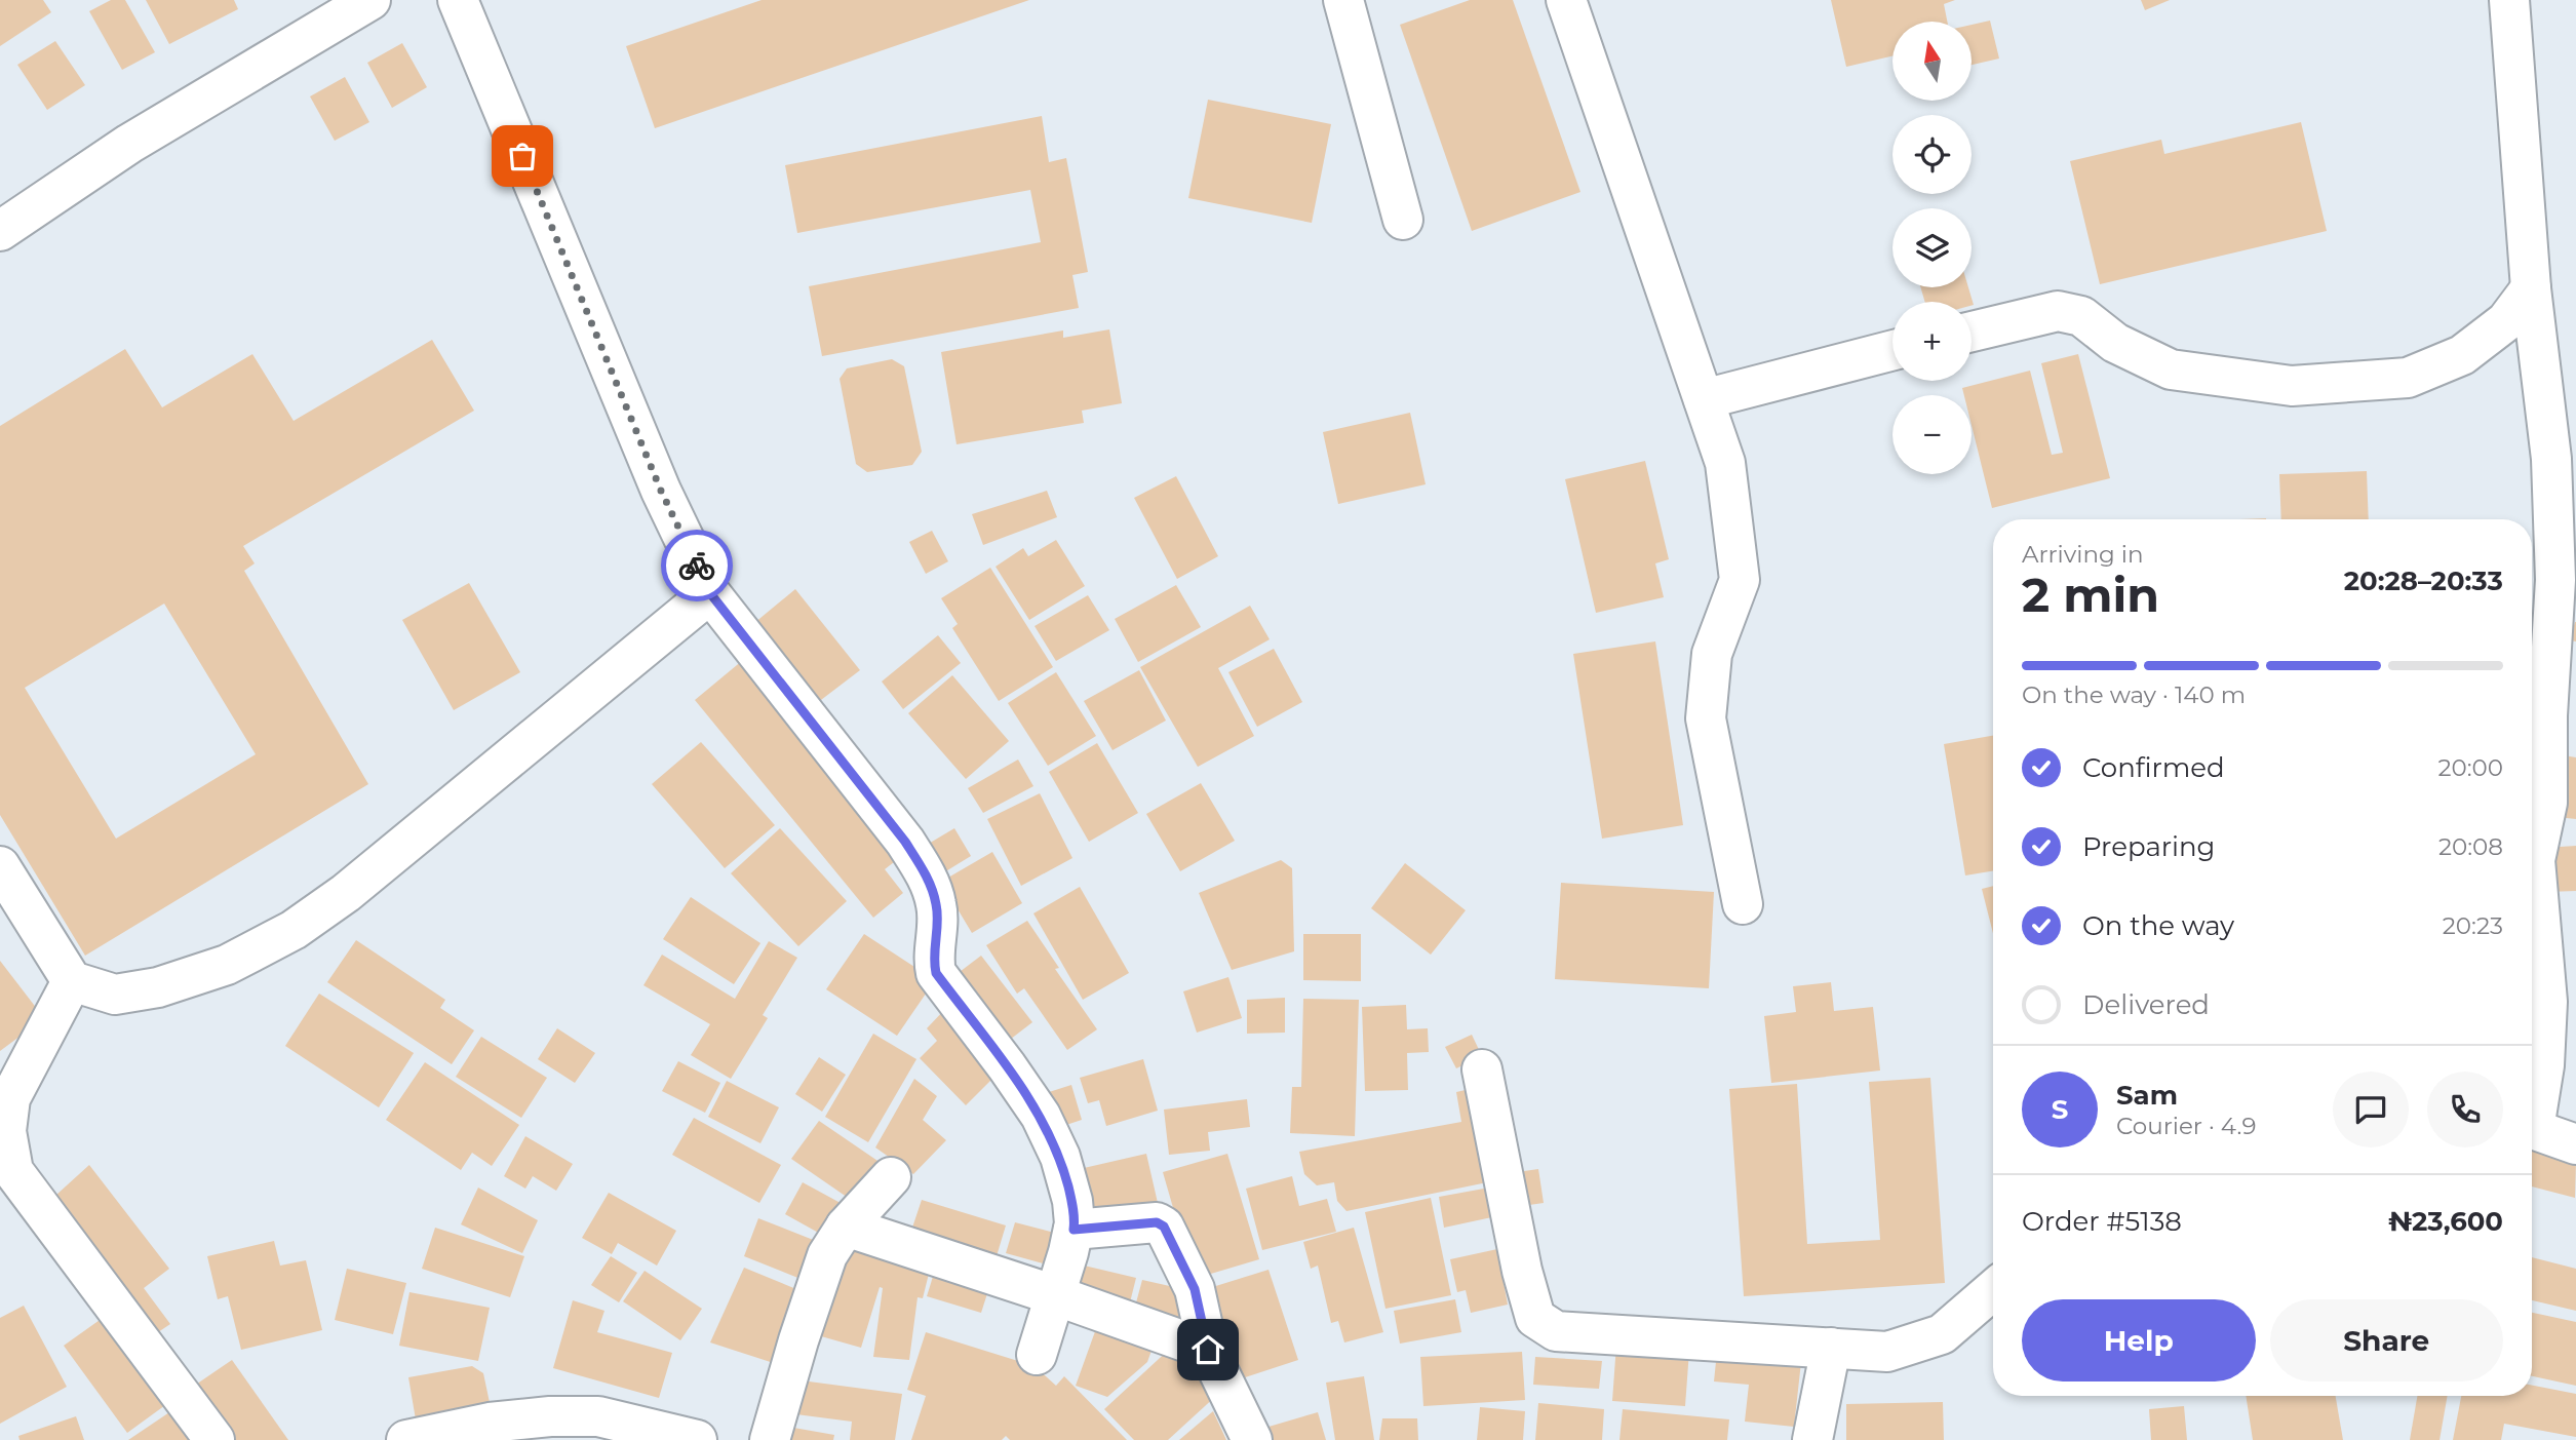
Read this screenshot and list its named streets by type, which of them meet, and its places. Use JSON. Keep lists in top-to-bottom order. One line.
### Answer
{"north":"top","page":{"map_buttons":["+","−"],"heading":["2 min","Arriving in","20:28–20:33"],"panel":["Sam","Courier · 4.9","Order #5138","₦23,600"],"bar":"On the way · 140 m","list":[["Confirmed","20:00"],["Preparing","20:08"],["On the way","20:23"],"Delivered"],"round":"S","buttons":["Help","Share"]}}
